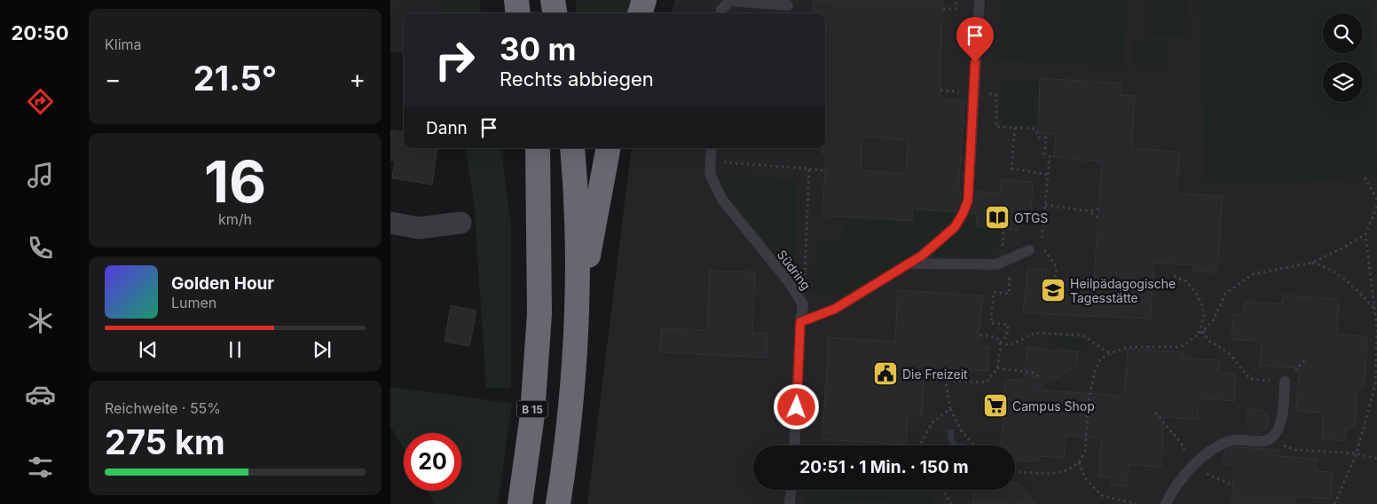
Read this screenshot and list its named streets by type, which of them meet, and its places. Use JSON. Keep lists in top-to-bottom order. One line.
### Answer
{"streets":{"highway":["B 15"],"lane":["Südring"]},"places":{"library":["OTGS"],"school or university":["Heilpädagogische Tagesstätte"],"public building":["Die Freizeit"],"supermarket":["Campus Shop"]},"page":{"tabs":"20:50","tile":["Klima",["16","km/h"],["Reichweite · 55%","275 km"]],"turn":["30 m","Rechts abbiegen"],"heat":["−","21.5°","+"],"then":"Dann","song":["Golden Hour","Lumen"],"limit":"20","trip":"20:51 · 1 Min. · 150 m"}}
